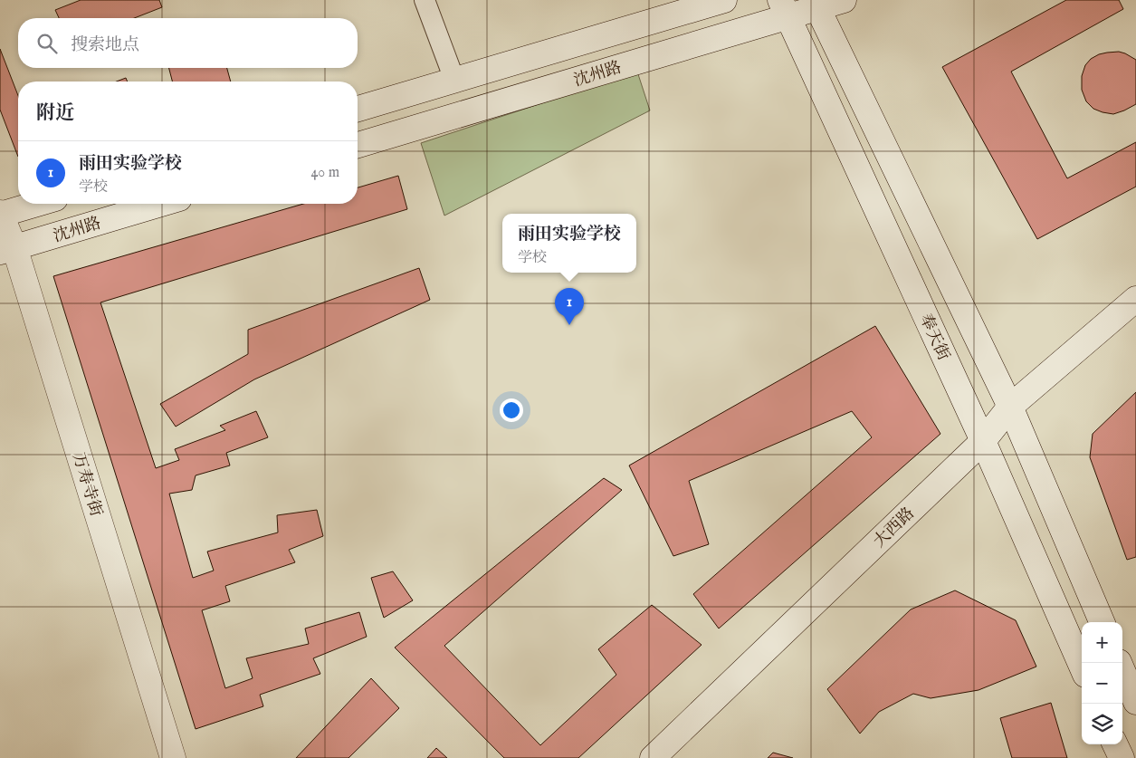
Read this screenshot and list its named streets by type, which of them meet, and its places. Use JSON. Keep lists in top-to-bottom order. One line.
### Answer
{"streets":{"main road":["沈州路","奉天街","万寿寺街","大西路"]},"crossings":[["沈州路","奉天街"],["沈州路","万寿寺街"],["奉天街","大西路"]],"page":{"search":"搜索地点","heading":"附近","list":[{"mark":"1","name":"雨田实验学校","note":"学校","value":"40 m"}],"popup":["雨田实验学校","学校"],"pins":"1","map_buttons":["+","−"]}}
